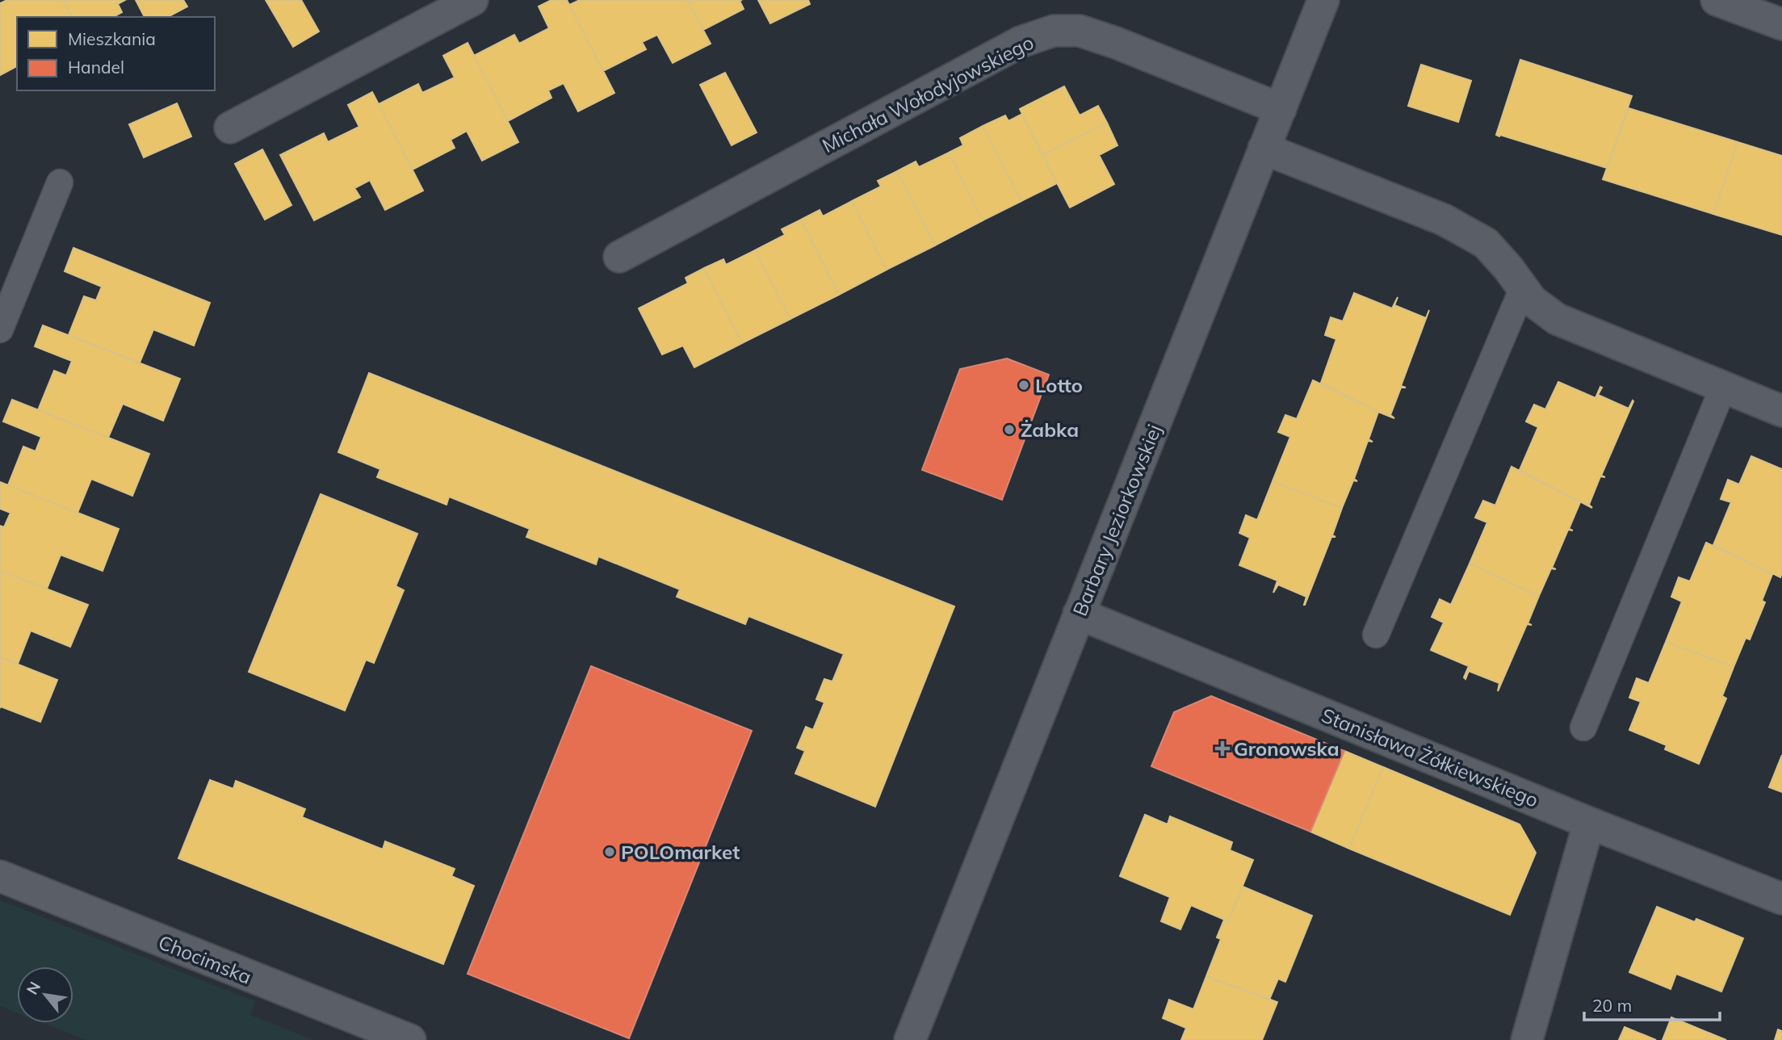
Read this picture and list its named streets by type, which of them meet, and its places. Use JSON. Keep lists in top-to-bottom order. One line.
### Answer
{"streets":{"street":["Michała Wołodyjowskiego","Barbary Jeziorkowskiej","Stanisława Żółkiewskiego","Chocimska"]},"crossings":[["Michała Wołodyjowskiego","Barbary Jeziorkowskiej"],["Barbary Jeziorkowskiej","Stanisława Żółkiewskiego"]],"places":{"other":["Lotto","Żabka","POLOmarket"],"health":["Gronowska"]},"legend":["Mieszkania","Handel"],"scale_bar":"20 m","north":"top left"}
